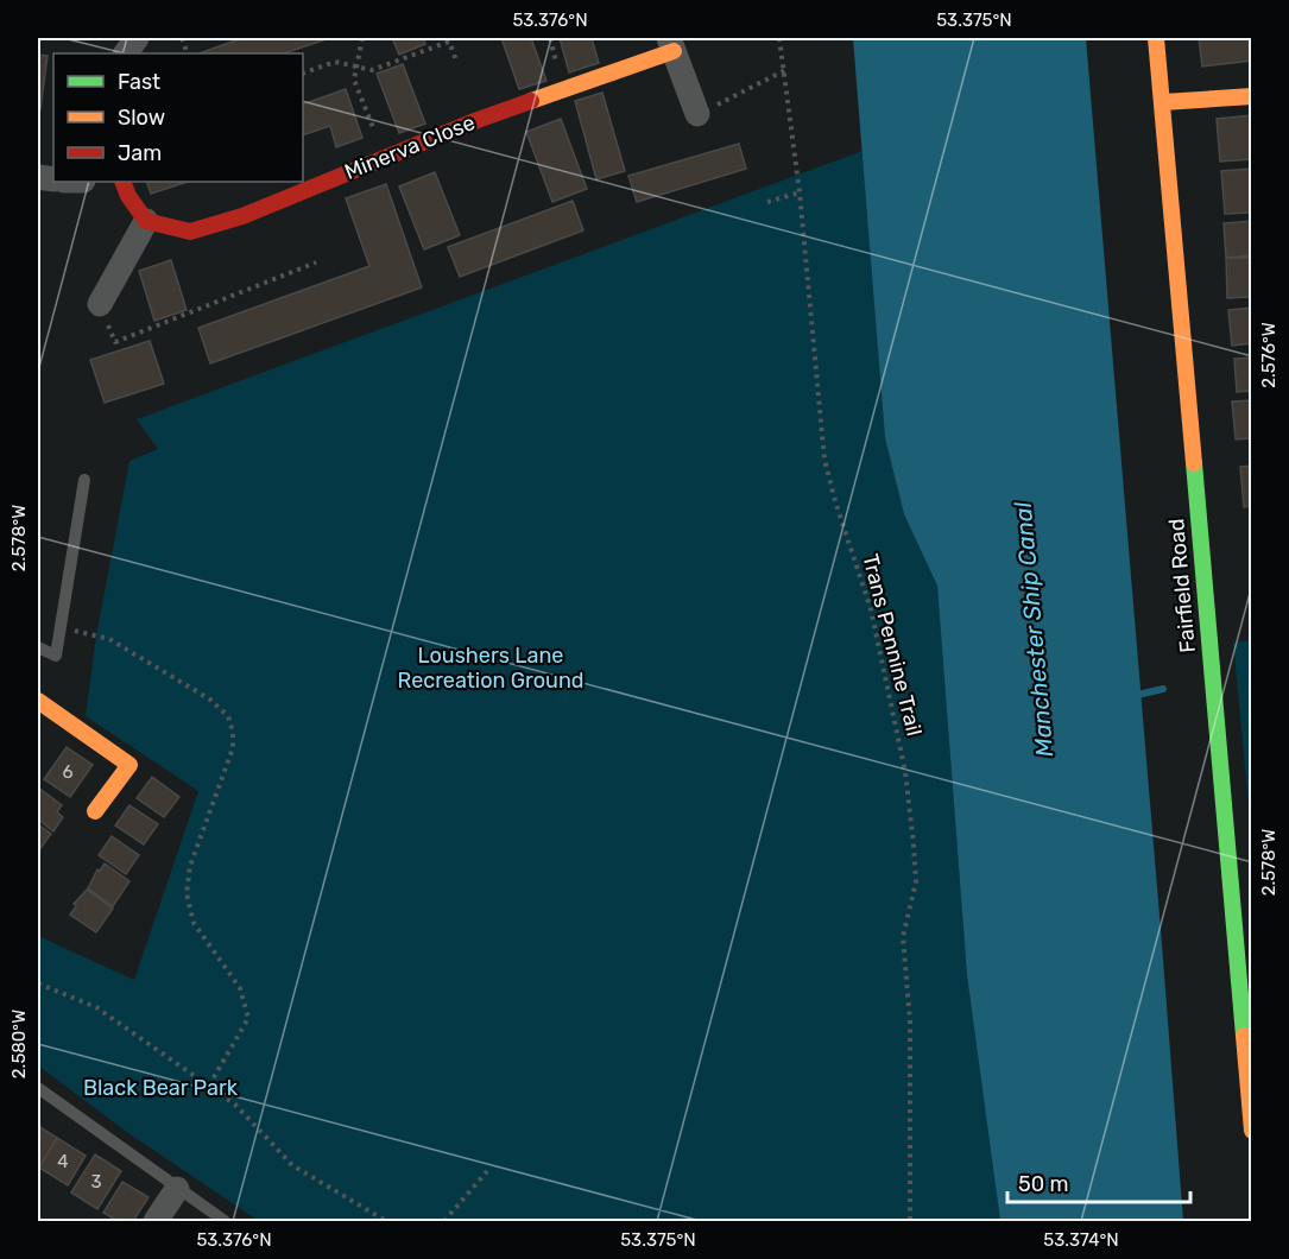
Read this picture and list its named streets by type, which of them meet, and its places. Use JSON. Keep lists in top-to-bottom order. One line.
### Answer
{"streets":{"main road":["Minerva Close","Fairfield Road"],"path":["Trans Pennine Trail"]},"water":["Manchester Ship Canal"],"parks":["Loushers Lane Recreation Ground","Black Bear Park"],"house_numbers":["6","4","3"],"legend":["Fast","Slow","Jam"],"scale_bar":"50 m","coordinates":["53.376°N","53.375°N","2.576°W","2.578°W","2.580°W","53.374°N"]}
